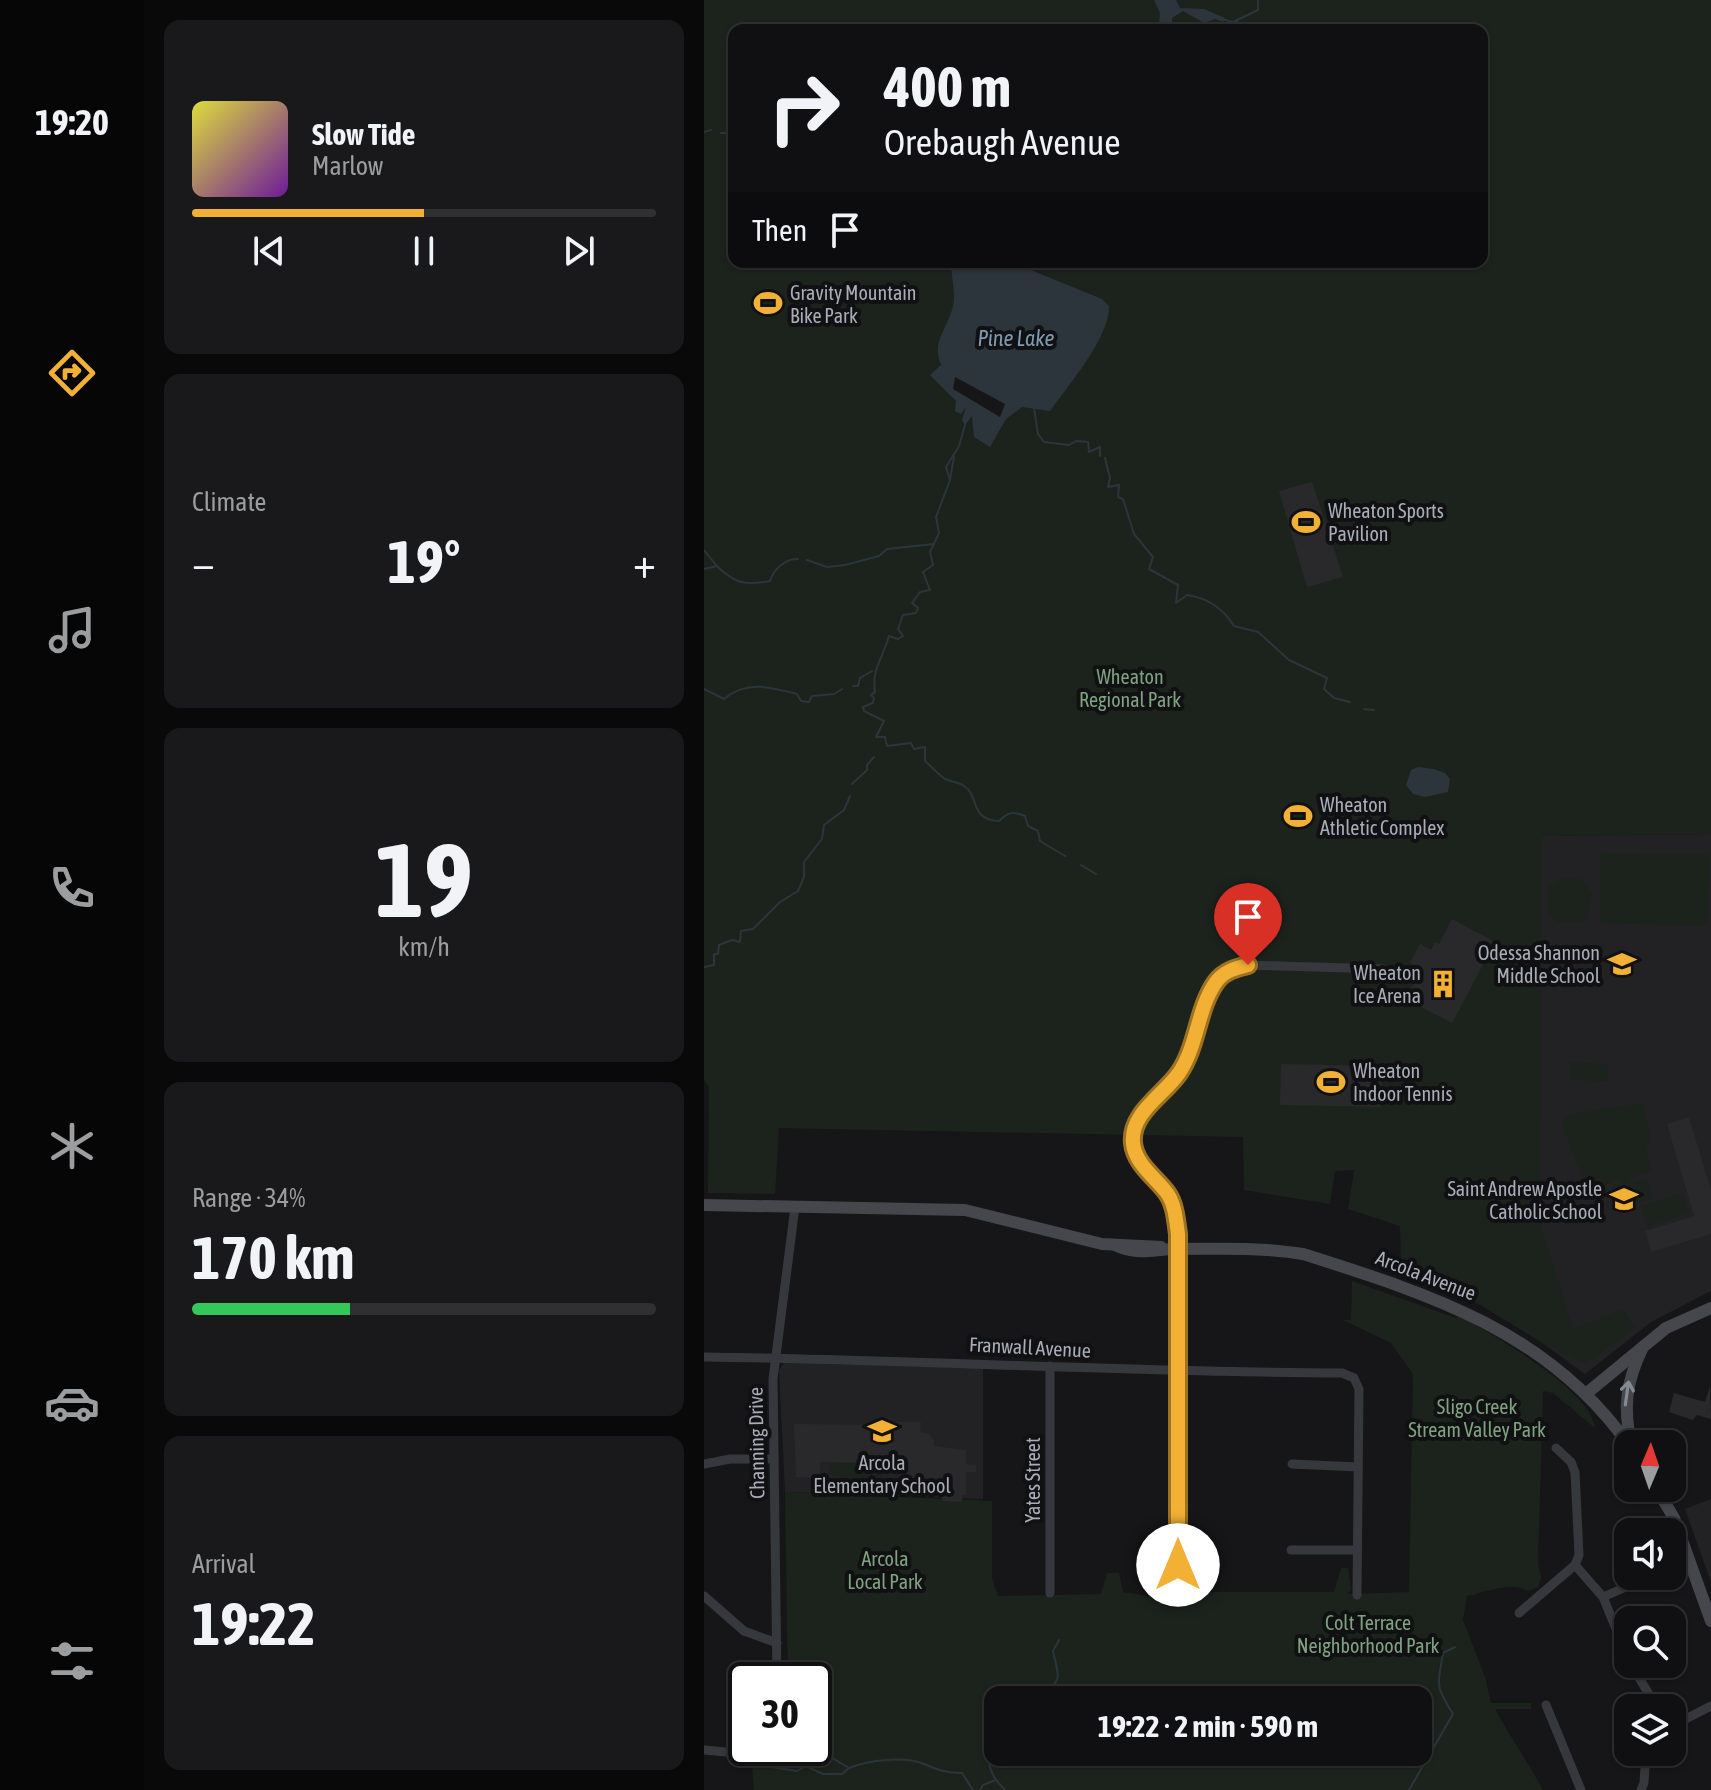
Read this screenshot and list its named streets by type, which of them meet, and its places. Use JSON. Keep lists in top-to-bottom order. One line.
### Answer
{"streets":{"street":["Arcola Avenue","Franwall Avenue","Channing Drive","Yates Street"]},"crossings":[["Arcola Avenue","Channing Drive"],["Franwall Avenue","Channing Drive"],["Franwall Avenue","Yates Street"]],"water":["Pine Lake"],"parks":["Wheaton Regional Park","Sligo Creek Stream Valley Park","Arcola Local Park","Colt Terrace Neighborhood Park"],"places":{"sports":["Gravity Mountain Bike Park","Wheaton Sports Pavilion","Wheaton Athletic Complex","Wheaton Indoor Tennis"],"school or university":["Odessa Shannon Middle School","Saint Andrew Apostle Catholic School","Arcola Elementary School"],"building":["Wheaton Ice Arena"]},"north":"top","page":{"tabs":"19:20","turn":["400 m","Orebaugh Avenue"],"song":["Slow Tide","Marlow"],"then":"Then","tile":["Climate",["19","km/h"],["Range · 34%","170 km"],["Arrival","19:22"]],"heat":["−","19°","+"],"limit":"30","trip":"19:22 · 2 min · 590 m"}}
